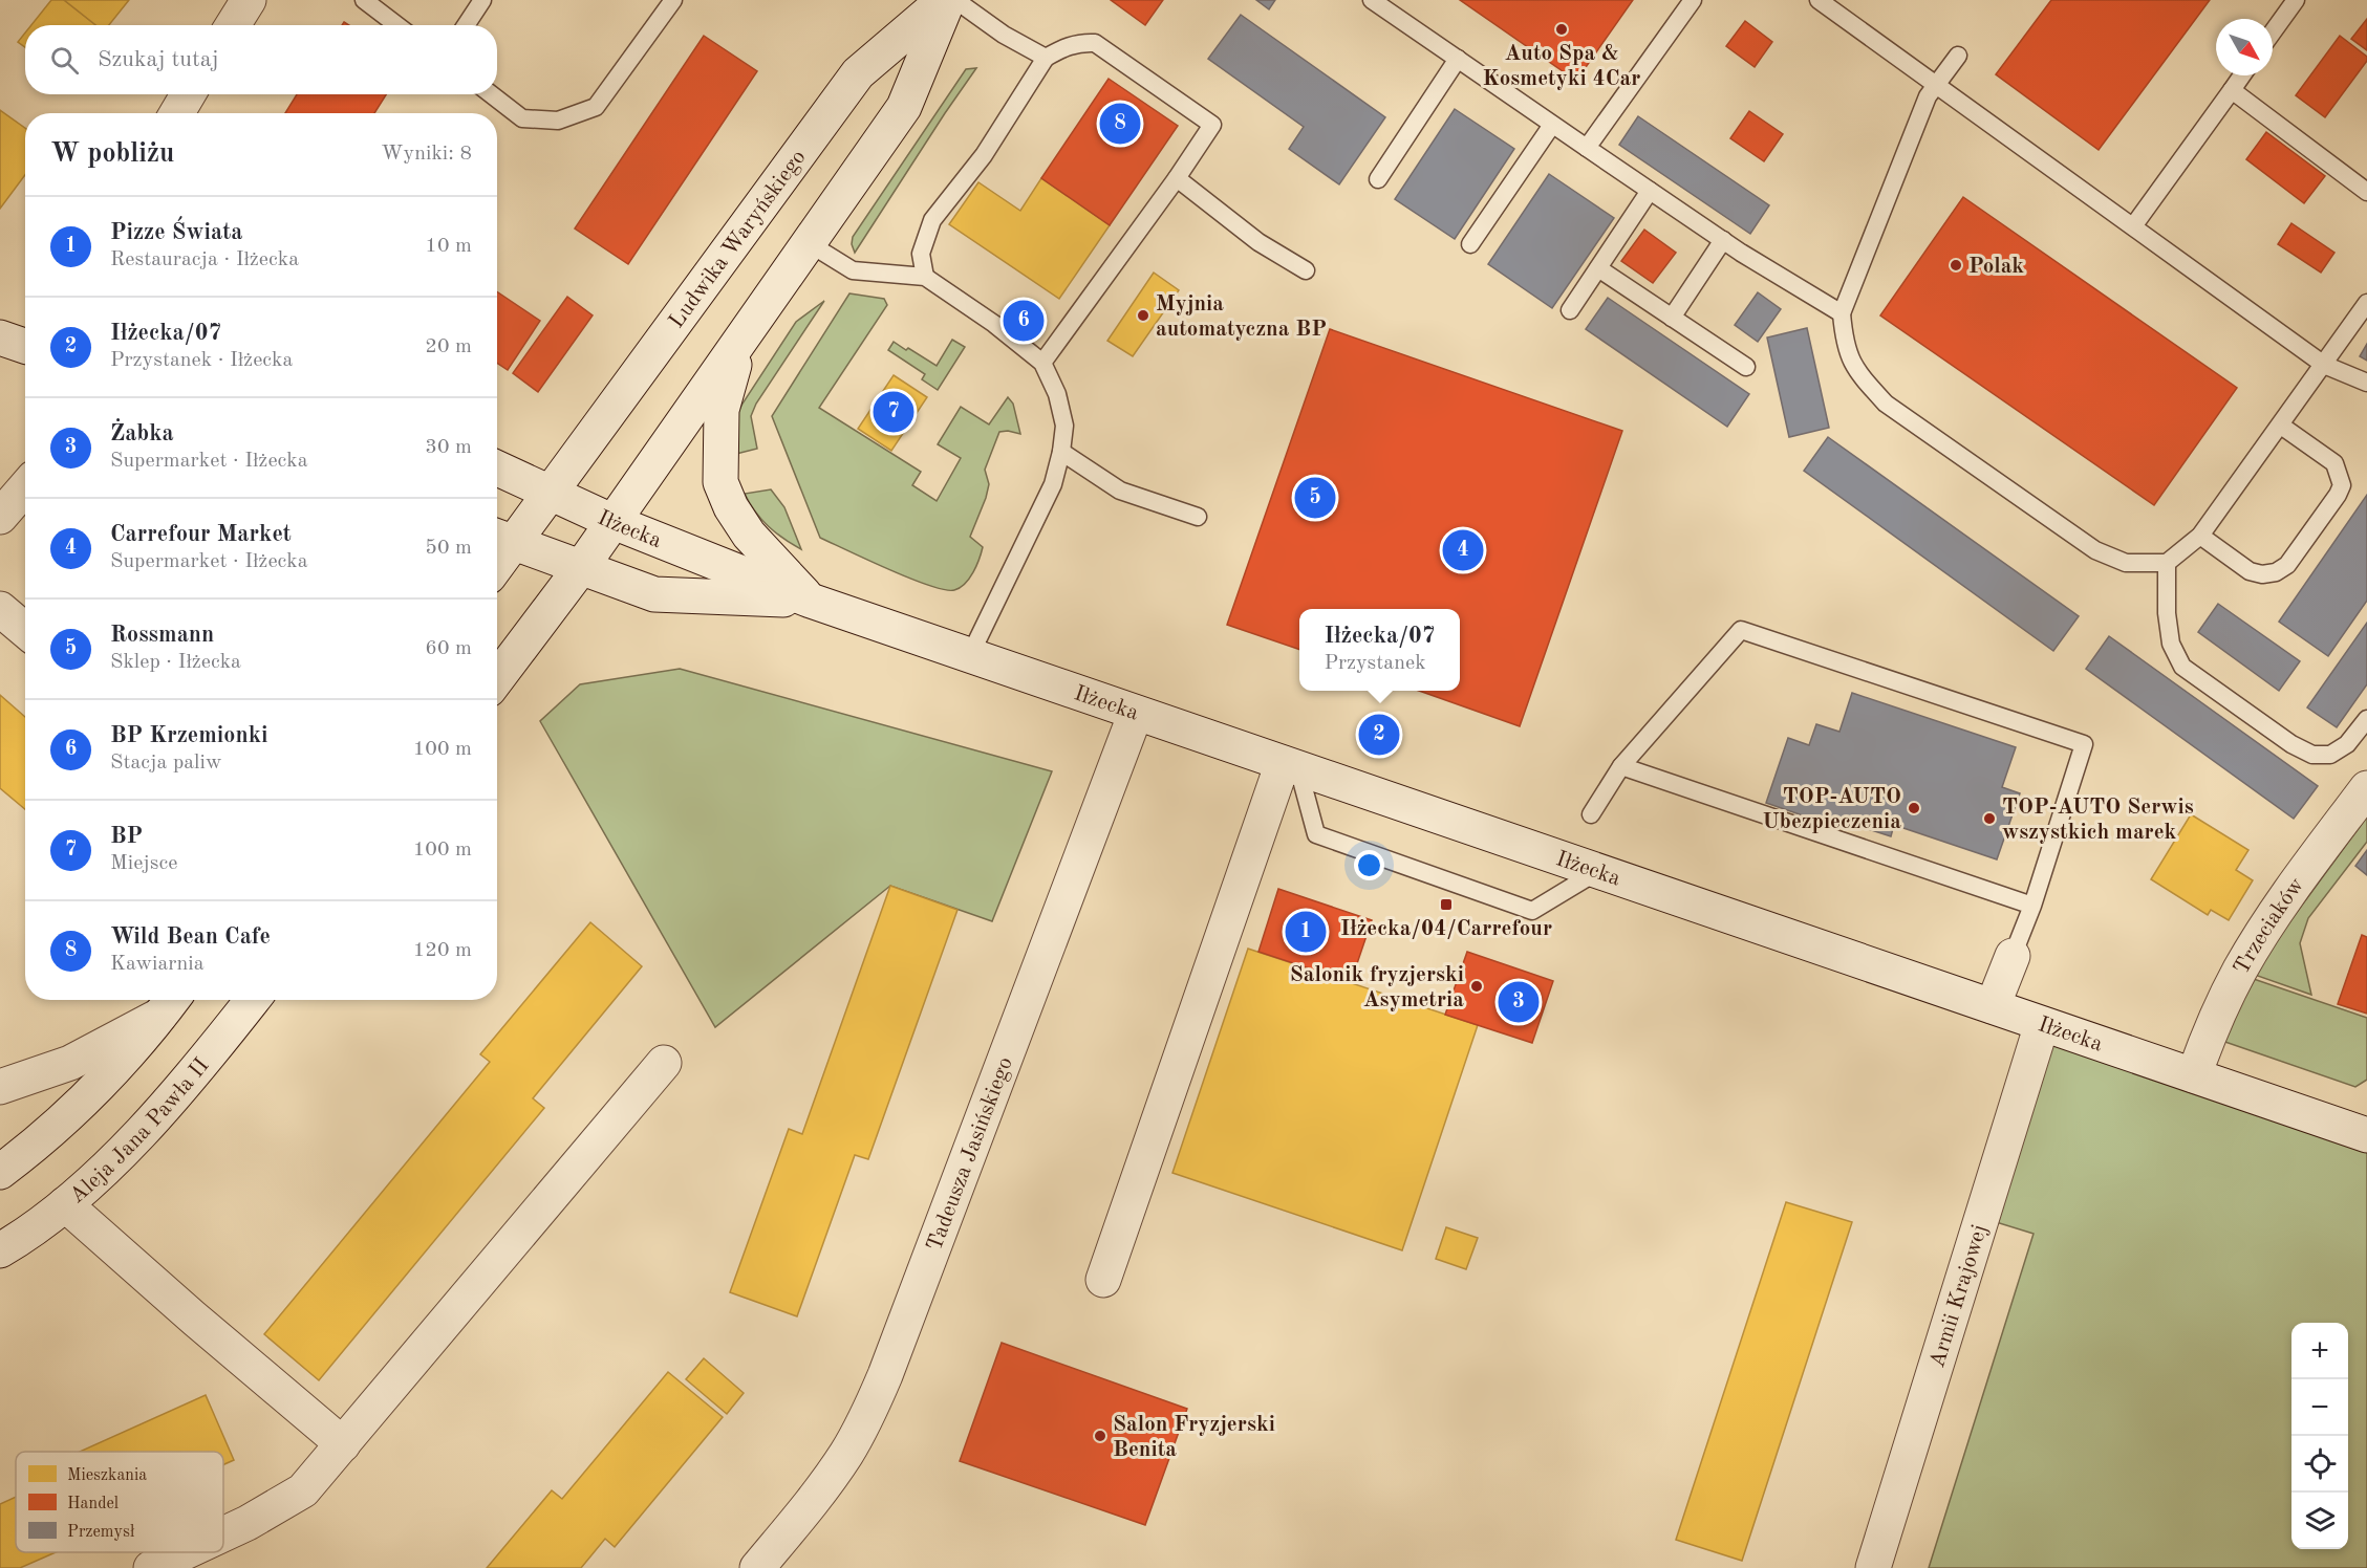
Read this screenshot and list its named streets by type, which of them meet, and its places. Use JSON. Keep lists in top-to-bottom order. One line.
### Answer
{"streets":{"street":["Ludwika Waryńskiego","Iłżecka","Trzeciaków","Aleja Jana Pawła II","Tadeusza Jasińskiego","Armii Krajowej"]},"crossings":[["Ludwika Waryńskiego","Iłżecka"],["Iłżecka","Trzeciaków"],["Iłżecka","Tadeusza Jasińskiego"],["Iłżecka","Armii Krajowej"]],"places":{"other":["Auto Spa & Kosmetyki 4Car","Polak","Myjnia automatyczna BP","TOP-AUTO Ubezpieczenia","TOP-AUTO Serwis wszystkich marek","Salonik fryzjerski Asymetria","Salon Fryzjerski Benita"],"transit":["Iłżecka/04/Carrefour"]},"legend":["Mieszkania","Handel","Przemysł"],"north":"bottom right","page":{"search":"Szukaj tutaj","pins":["8","6","7","5","4","2","1","3"],"heading":["W pobliżu","Wyniki: 8"],"list":[{"mark":"1","name":"Pizze Świata","note":"Restauracja · Iłżecka","value":"10 m"},{"mark":"2","name":"Iłżecka/07","note":"Przystanek · Iłżecka","value":"20 m"},{"mark":"3","name":"Żabka","note":"Supermarket · Iłżecka","value":"30 m"},{"mark":"4","name":"Carrefour Market","note":"Supermarket · Iłżecka","value":"50 m"},{"mark":"5","name":"Rossmann","note":"Sklep · Iłżecka","value":"60 m"},{"mark":"6","name":"BP Krzemionki","note":"Stacja paliw","value":"100 m"},{"mark":"7","name":"BP","note":"Miejsce","value":"100 m"},{"mark":"8","name":"Wild Bean Cafe","note":"Kawiarnia","value":"120 m"}],"popup":["Iłżecka/07","Przystanek"],"map_buttons":["+","−"]}}
